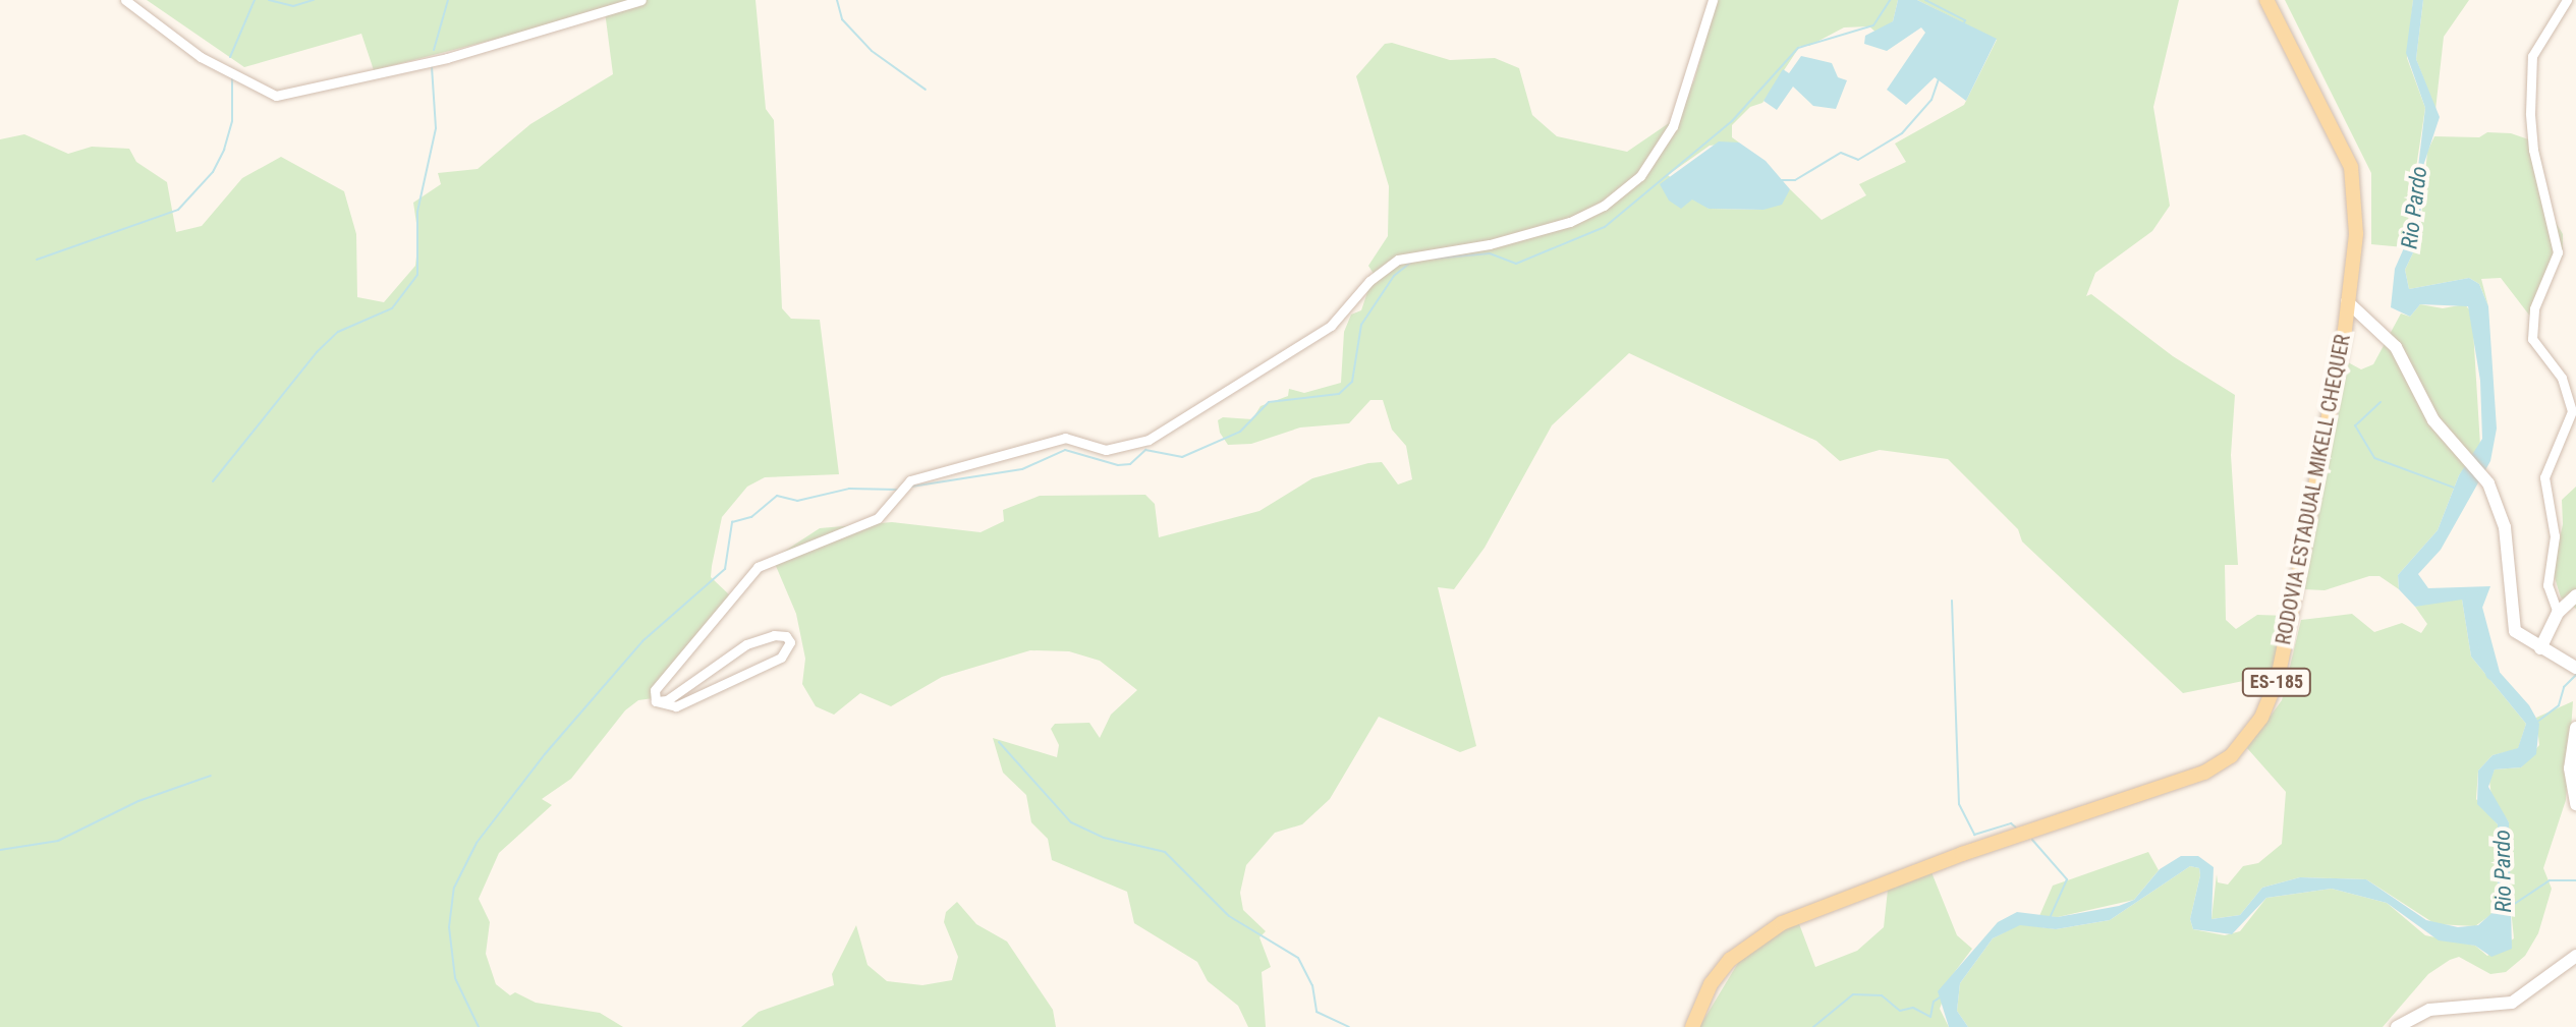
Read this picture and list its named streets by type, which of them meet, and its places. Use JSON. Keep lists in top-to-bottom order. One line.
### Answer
{"streets":{"main road":["RODOVIA ESTADUAL MIKELL CHEQUER","ES-185"]},"water":["Rio Pardo"]}
